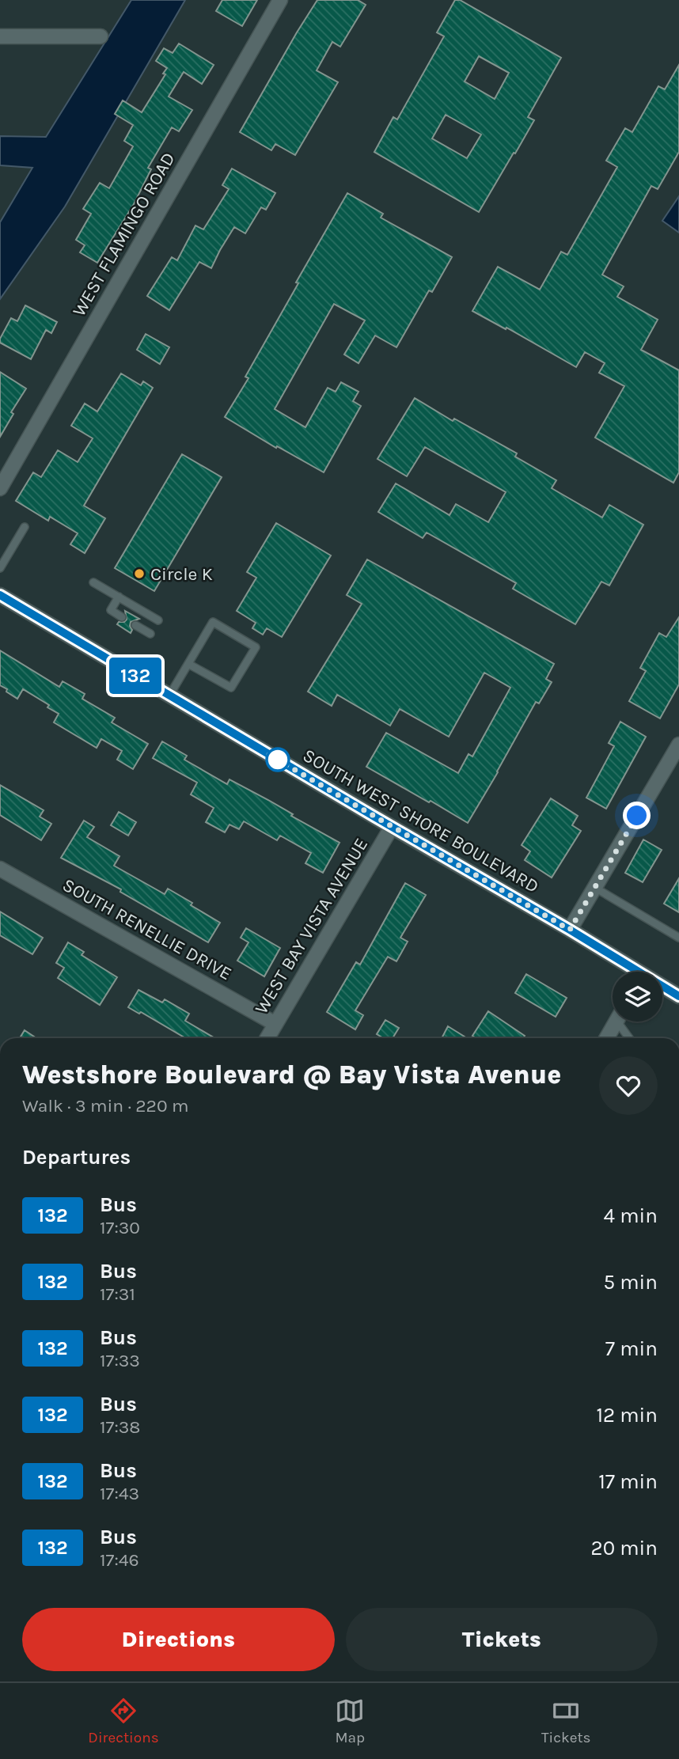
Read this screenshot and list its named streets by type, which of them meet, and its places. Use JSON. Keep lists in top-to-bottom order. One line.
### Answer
{"streets":{"street":["WEST FLAMINGO ROAD","SOUTH WEST SHORE BOULEVARD","WEST BAY VISTA AVENUE","SOUTH RENELLIE DRIVE"]},"crossings":[["SOUTH WEST SHORE BOULEVARD","WEST BAY VISTA AVENUE"],["WEST BAY VISTA AVENUE","SOUTH RENELLIE DRIVE"]],"places":["Circle K"],"lines":["bus line 132"],"page":{"on_map":"132","heading":[["Westshore Boulevard @ Bay Vista Avenue","Walk · 3 min · 220 m"],"Departures"],"list":[{"mark":"132","name":"Bus","note":"17:30","value":"4 min"},{"mark":"132","name":"Bus","note":"17:31","value":"5 min"},{"mark":"132","name":"Bus","note":"17:33","value":"7 min"},{"mark":"132","name":"Bus","note":"17:38","value":"12 min"},{"mark":"132","name":"Bus","note":"17:43","value":"17 min"},{"mark":"132","name":"Bus","note":"17:46","value":"20 min"}],"buttons":["Directions","Tickets"],"tabs":["Directions","Map","Tickets"]}}
